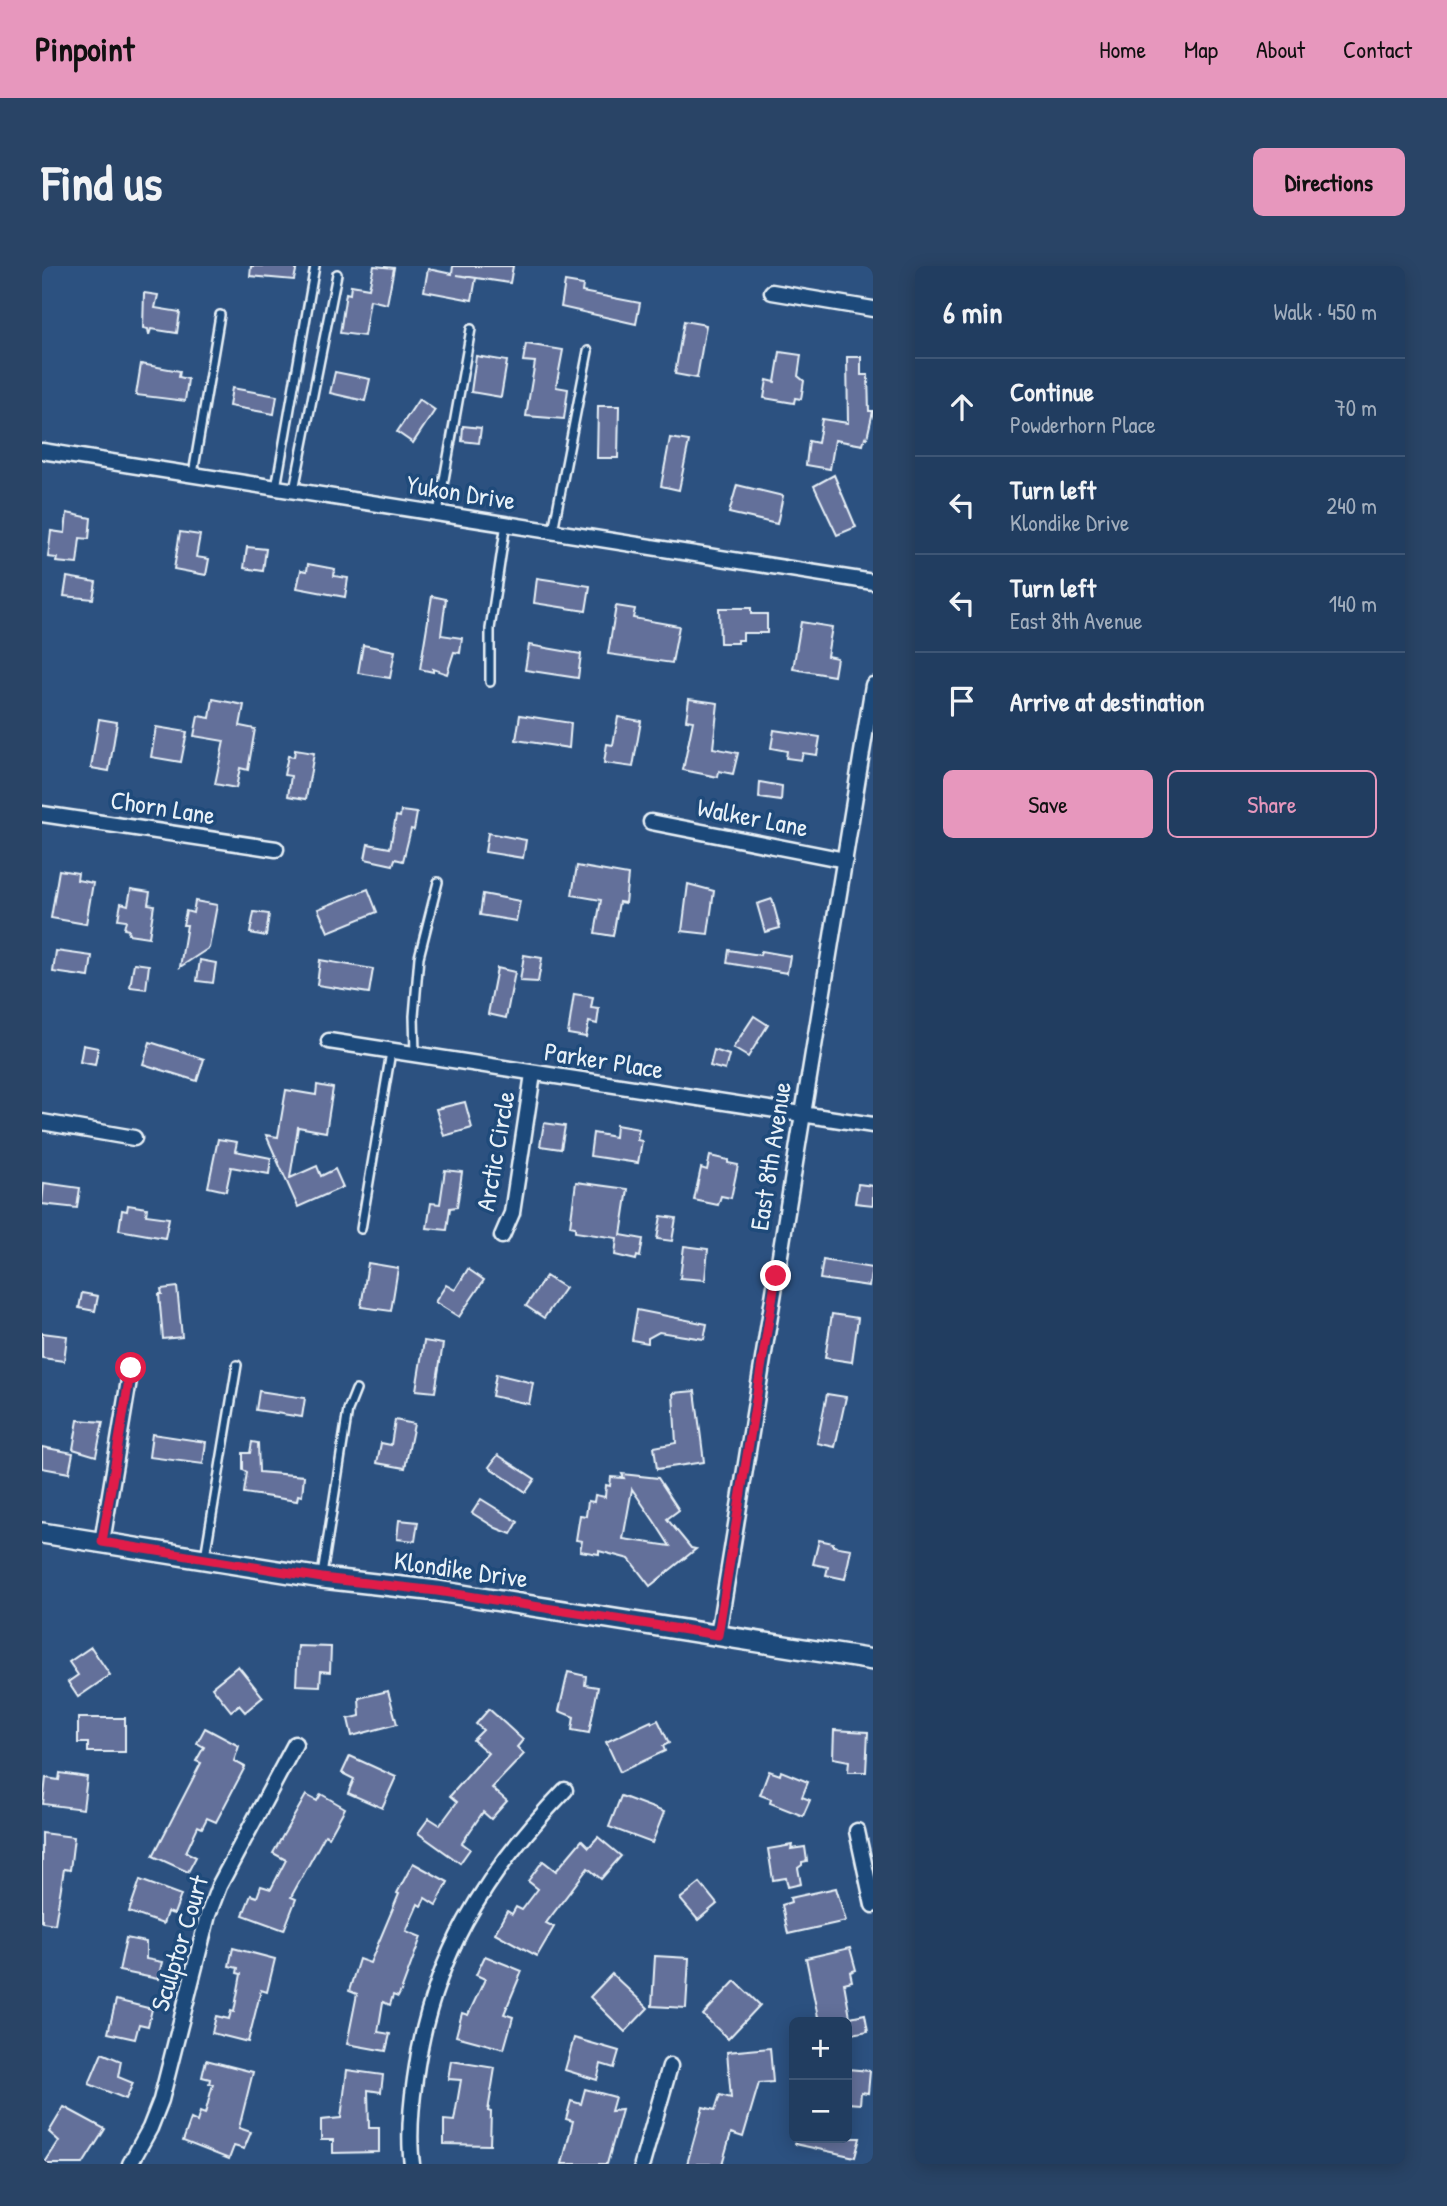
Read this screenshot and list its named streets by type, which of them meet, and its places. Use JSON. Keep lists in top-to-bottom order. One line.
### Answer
{"streets":{"street":["Yukon Drive","Chorn Lane","Walker Lane","Parker Place","Arctic Circle","East 8th Avenue","Klondike Drive","Sculptor Court"]},"crossings":[["Walker Lane","East 8th Avenue"],["Parker Place","Arctic Circle"],["Parker Place","East 8th Avenue"],["East 8th Avenue","Klondike Drive"]],"page":{"header":"Pinpoint","nav":["Home","Map","About","Contact"],"buttons":["Directions",["Save","Share"]],"title":"Find us","heading":["6 min","Walk · 450 m"],"list":[["Continue","Powderhorn Place","70 m"],["Turn left","Klondike Drive","240 m"],["Turn left","East 8th Avenue","140 m"],"Arrive at destination"],"map_buttons":["+","−"]}}
